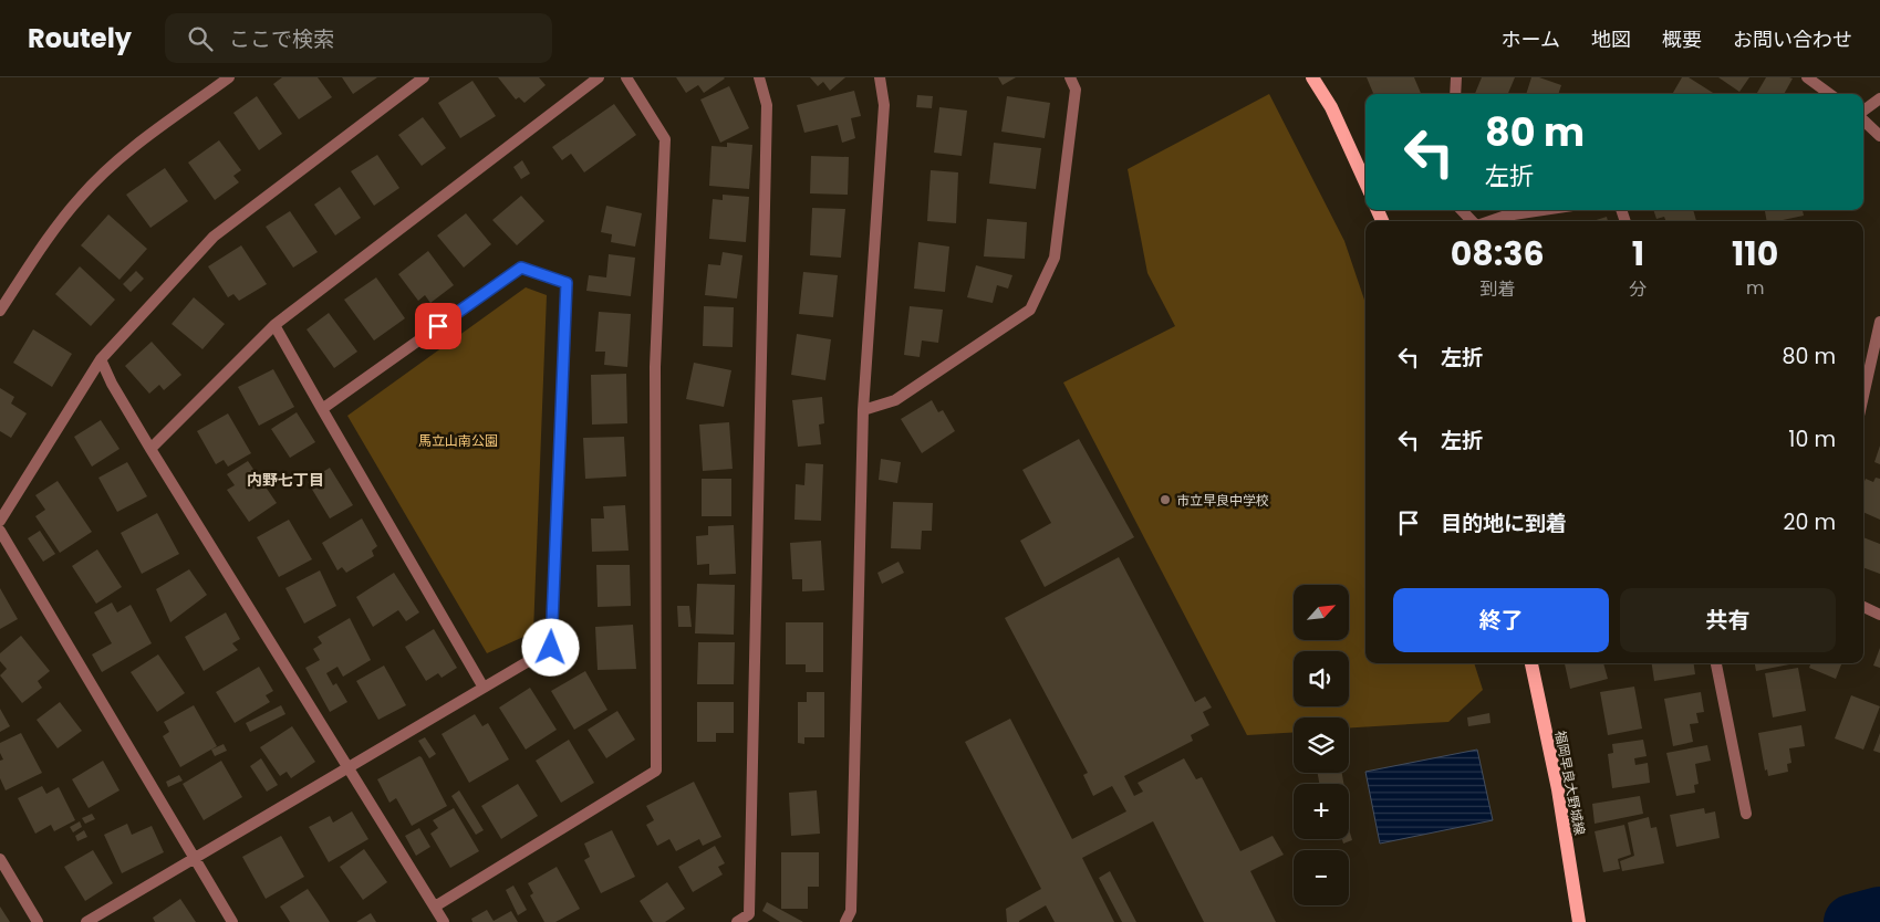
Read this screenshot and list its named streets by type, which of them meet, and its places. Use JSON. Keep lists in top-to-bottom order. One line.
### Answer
{"streets":{"main road":["福岡早良大野城線"]},"districts":["内野七丁目"],"parks":["馬立山南公園"],"places":["市立早良中学校"],"north":"top right","page":{"header":"Routely","search":"ここで検索","nav":["ホーム","地図","概要","お問い合わせ"],"turn":["80 m","左折"],"eta":["08:36","到着","1","分","110","m"],"list":[{"name":"左折","value":"80 m"},{"name":"左折","value":"10 m"},{"name":"目的地に到着","value":"20 m"}],"buttons":["終了","共有"],"map_buttons":["+","−"]}}
